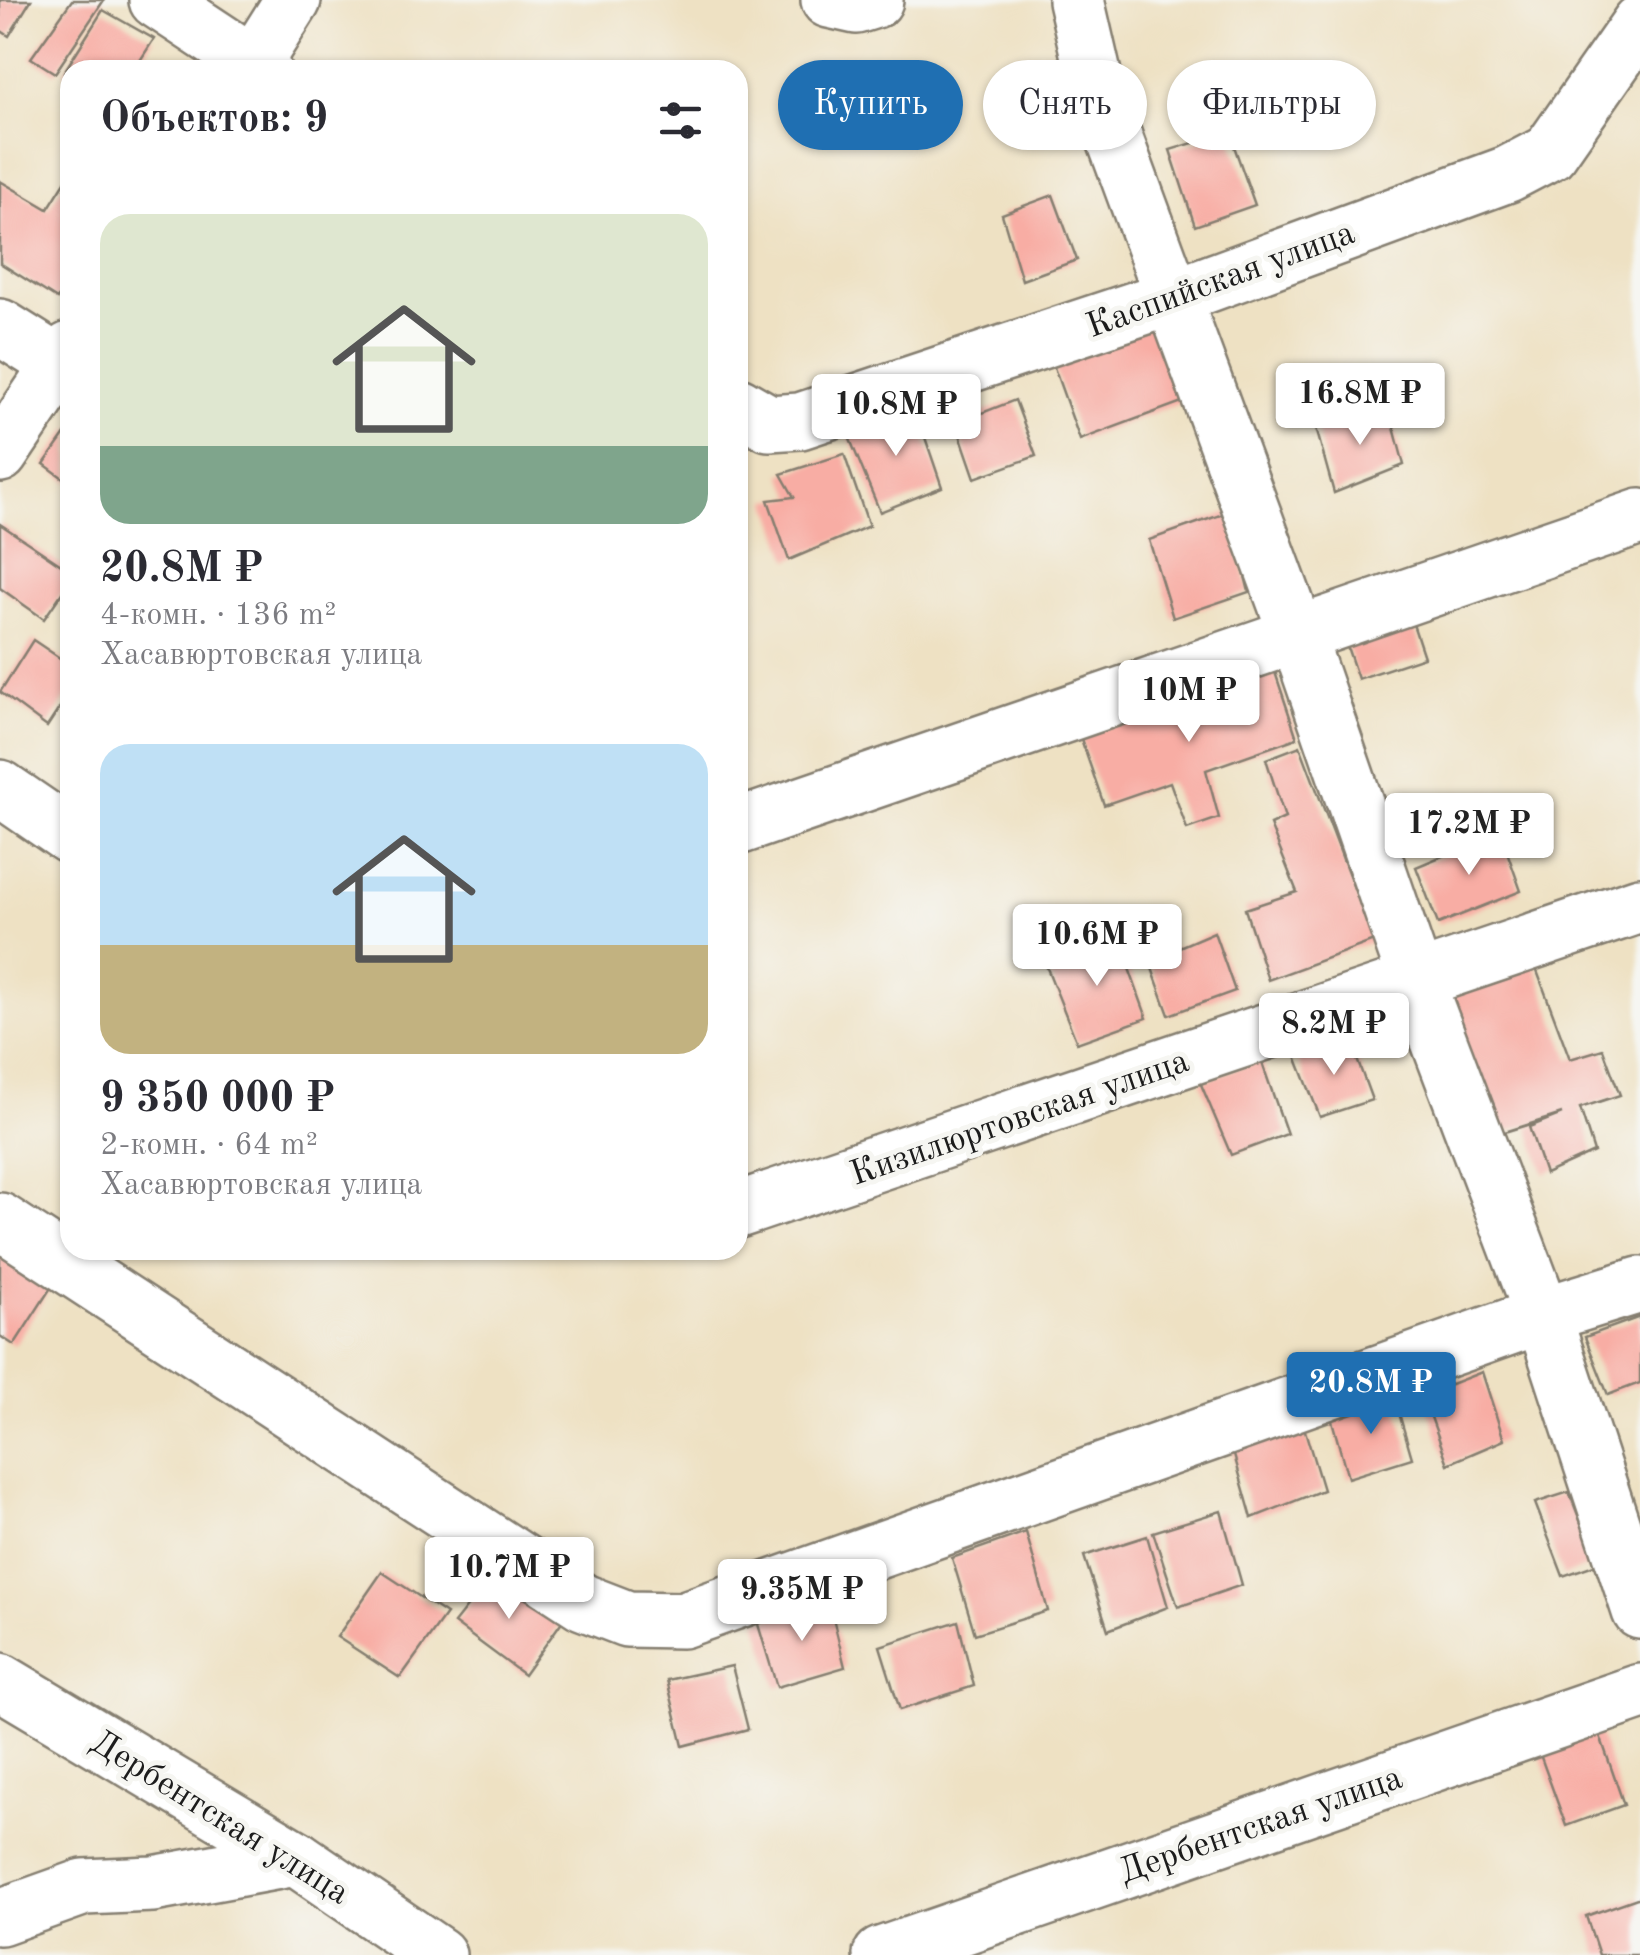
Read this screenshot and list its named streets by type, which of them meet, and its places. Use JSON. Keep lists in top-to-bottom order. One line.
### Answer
{"streets":{"street":["Каспийская улица","Кизилюртовская улица","Дербентская улица"]},"page":{"chip":["Купить","Снять","Фильтры"],"heading":"Объектов: 9","list":[{"name":"20.8M ₽","note":"4-комн. · 136 m² · Хасавюртовская улица"},{"name":"9 350 000 ₽","note":"2-комн. · 64 m² · Хасавюртовская улица"}],"price":["16.8M ₽","10.8M ₽","10M ₽","17.2M ₽","10.6M ₽","8.2M ₽","20.8M ₽","10.7M ₽","9.35M ₽"]}}
